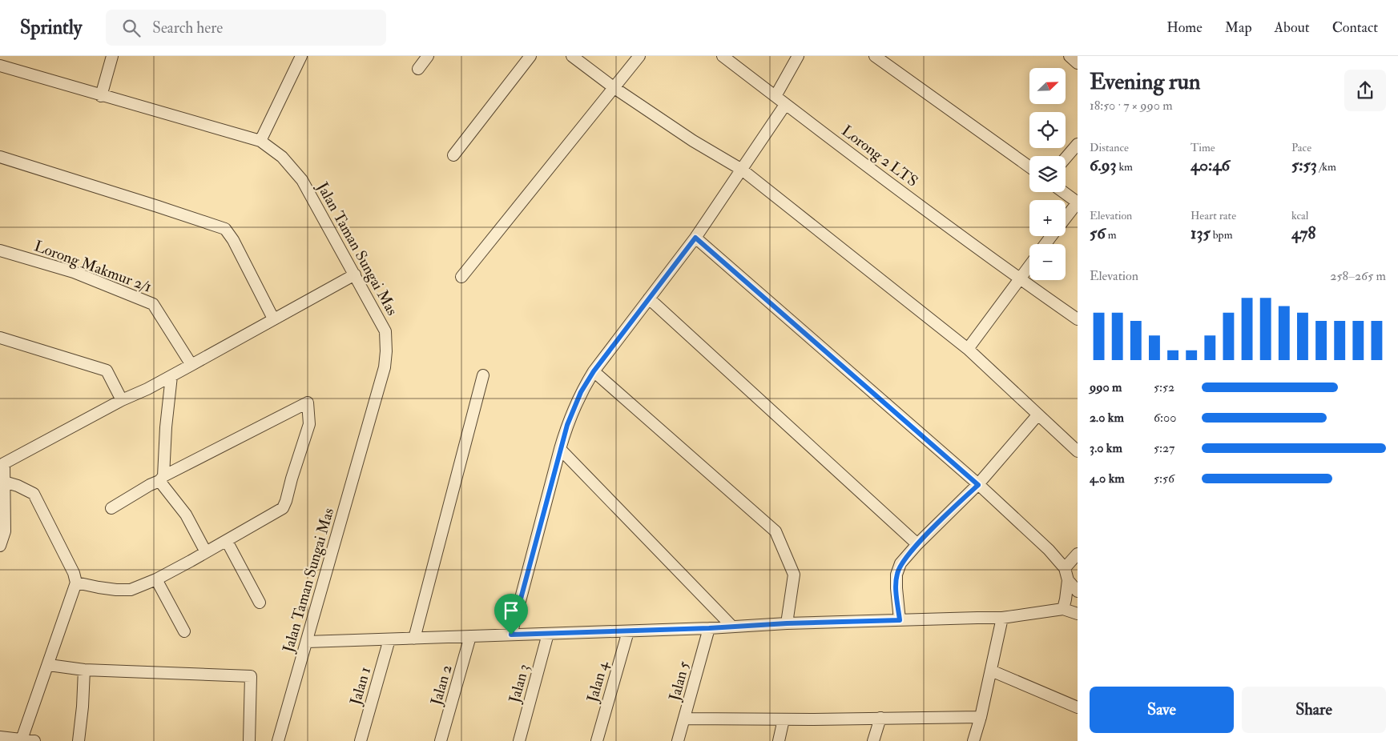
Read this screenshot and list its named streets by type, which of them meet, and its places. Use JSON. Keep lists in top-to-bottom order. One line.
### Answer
{"streets":{"street":["Lorong 2 LTS","Jalan Taman Sungai Mas","Lorong Makmur 2/1","Jalan 5","Jalan 4","Jalan 3","Jalan 2","Jalan 1"]},"north":"top right","page":{"header":"Sprintly","search":"Search here","nav":["Home","Map","About","Contact"],"heading":["Evening run","18:50 · 7 × 990 m"],"map_buttons":["+","−"],"stats":[["Distance","6.93 km"],["Time","40:46"],["Pace","5:53 /km"],["Elevation","56 m"],["Heart rate","135 bpm"],["kcal","478"]],"chart":["Elevation","258–265 m"],"list":[{"name":"990 m","note":"5:52"},{"name":"2.0 km","note":"6:00"},{"name":"3.0 km","note":"5:27"},{"name":"4.0 km","note":"5:56"}],"buttons":["Save","Share"]}}
